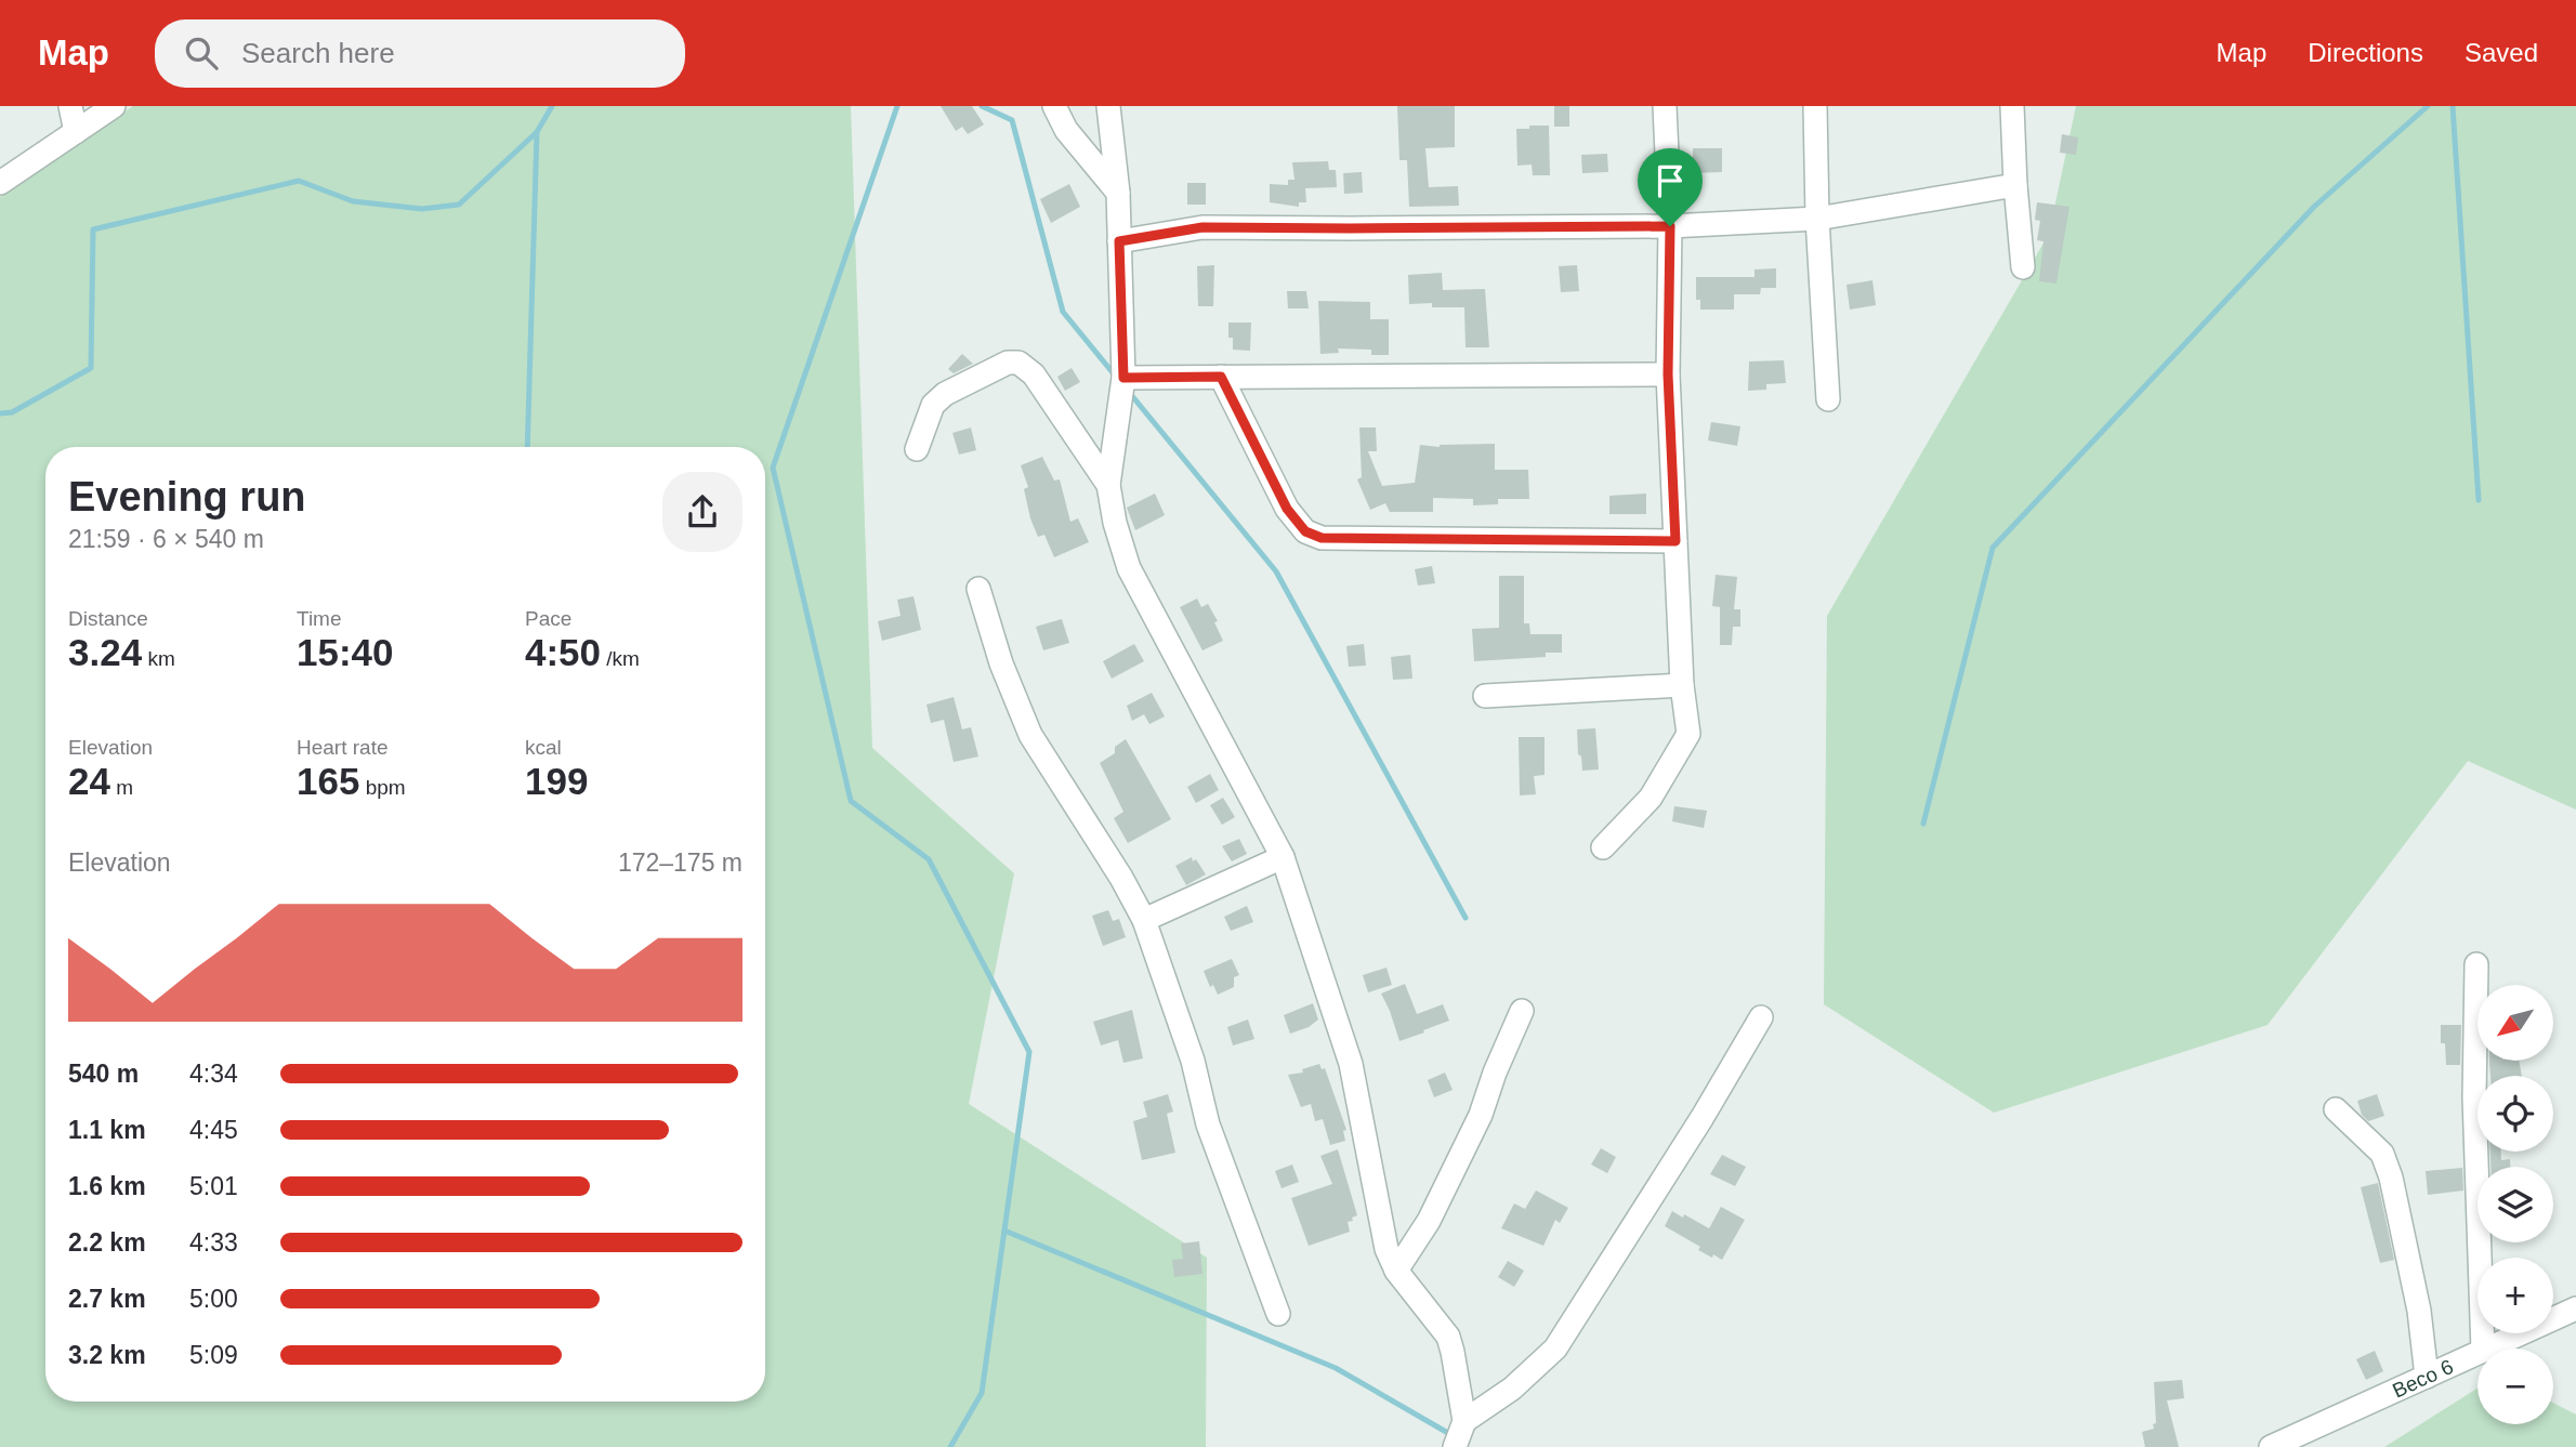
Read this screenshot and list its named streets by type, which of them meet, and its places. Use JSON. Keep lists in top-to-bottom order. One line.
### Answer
{"streets":{"street":["Beco 6"]},"north":"bottom left","page":{"header":"Map","search":"Search here","nav":["Map","Directions","Saved"],"heading":["Evening run","21:59 · 6 × 540 m"],"stats":[["Distance","3.24 km"],["Time","15:40"],["Pace","4:50 /km"],["Elevation","24 m"],["Heart rate","165 bpm"],["kcal","199"]],"chart":["Elevation","172–175 m"],"map_buttons":["+","−"],"list":[{"name":"540 m","note":"4:34"},{"name":"1.1 km","note":"4:45"},{"name":"1.6 km","note":"5:01"},{"name":"2.2 km","note":"4:33"},{"name":"2.7 km","note":"5:00"},{"name":"3.2 km","note":"5:09"}]}}
